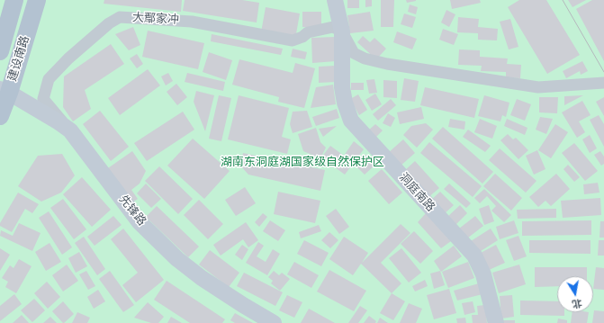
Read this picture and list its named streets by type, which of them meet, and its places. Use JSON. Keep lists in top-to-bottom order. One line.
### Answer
{"streets":{"main road":["建设南路","洞庭南路","先锋路"],"street":["大鄢家冲"]},"crossings":[["大鄢家冲","洞庭南路"],["大鄢家冲","先锋路"],["建设南路","先锋路"]],"parks":["湖南东洞庭湖国家级自然保护区"],"north":"bottom"}
